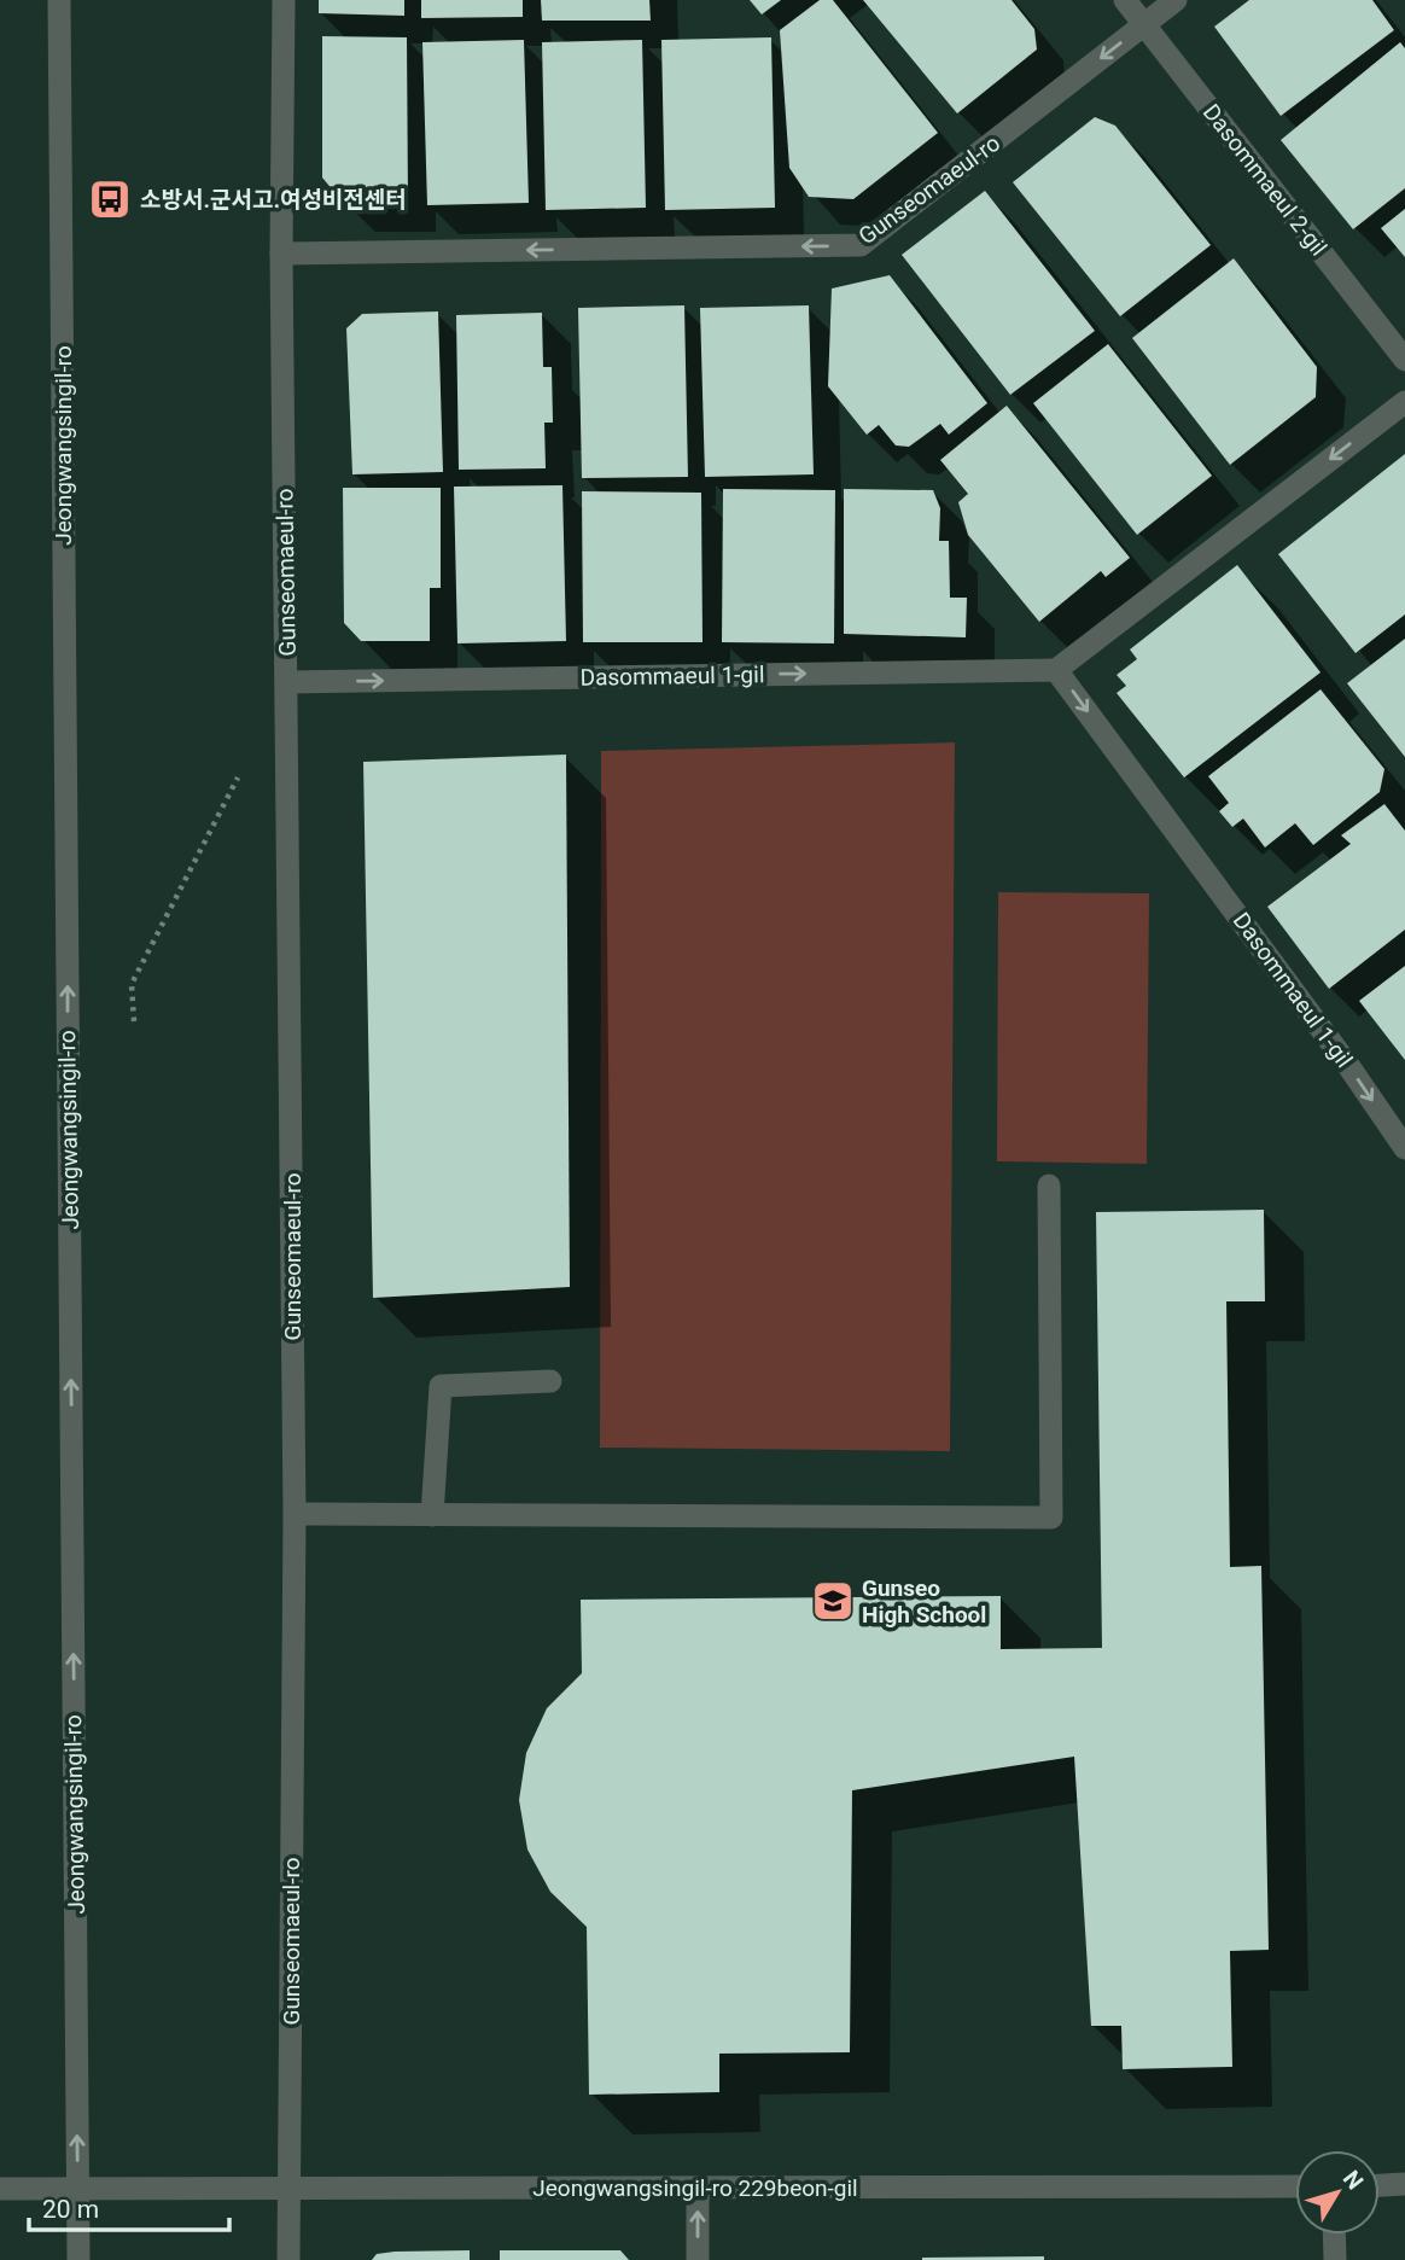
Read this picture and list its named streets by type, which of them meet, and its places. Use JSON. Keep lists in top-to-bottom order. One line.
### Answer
{"streets":{"street":["Dasommaeul 2-gil","Gunseomaeul-ro","Jeongwangsingil-ro","Dasommaeul 1-gil","Jeongwangsingil-ro 229beon-gil"]},"crossings":[["Dasommaeul 2-gil","Gunseomaeul-ro"],["Gunseomaeul-ro","Dasommaeul 1-gil"],["Gunseomaeul-ro","Jeongwangsingil-ro 229beon-gil"],["Jeongwangsingil-ro","Jeongwangsingil-ro 229beon-gil"]],"one_way":["Jeongwangsingil-ro","Dasommaeul 1-gil"],"places":{"bus stop":["소방서.군서고.여성비전센터"],"school or university":["Gunseo High School"]},"scale_bar":"20 m","north":"top right"}
